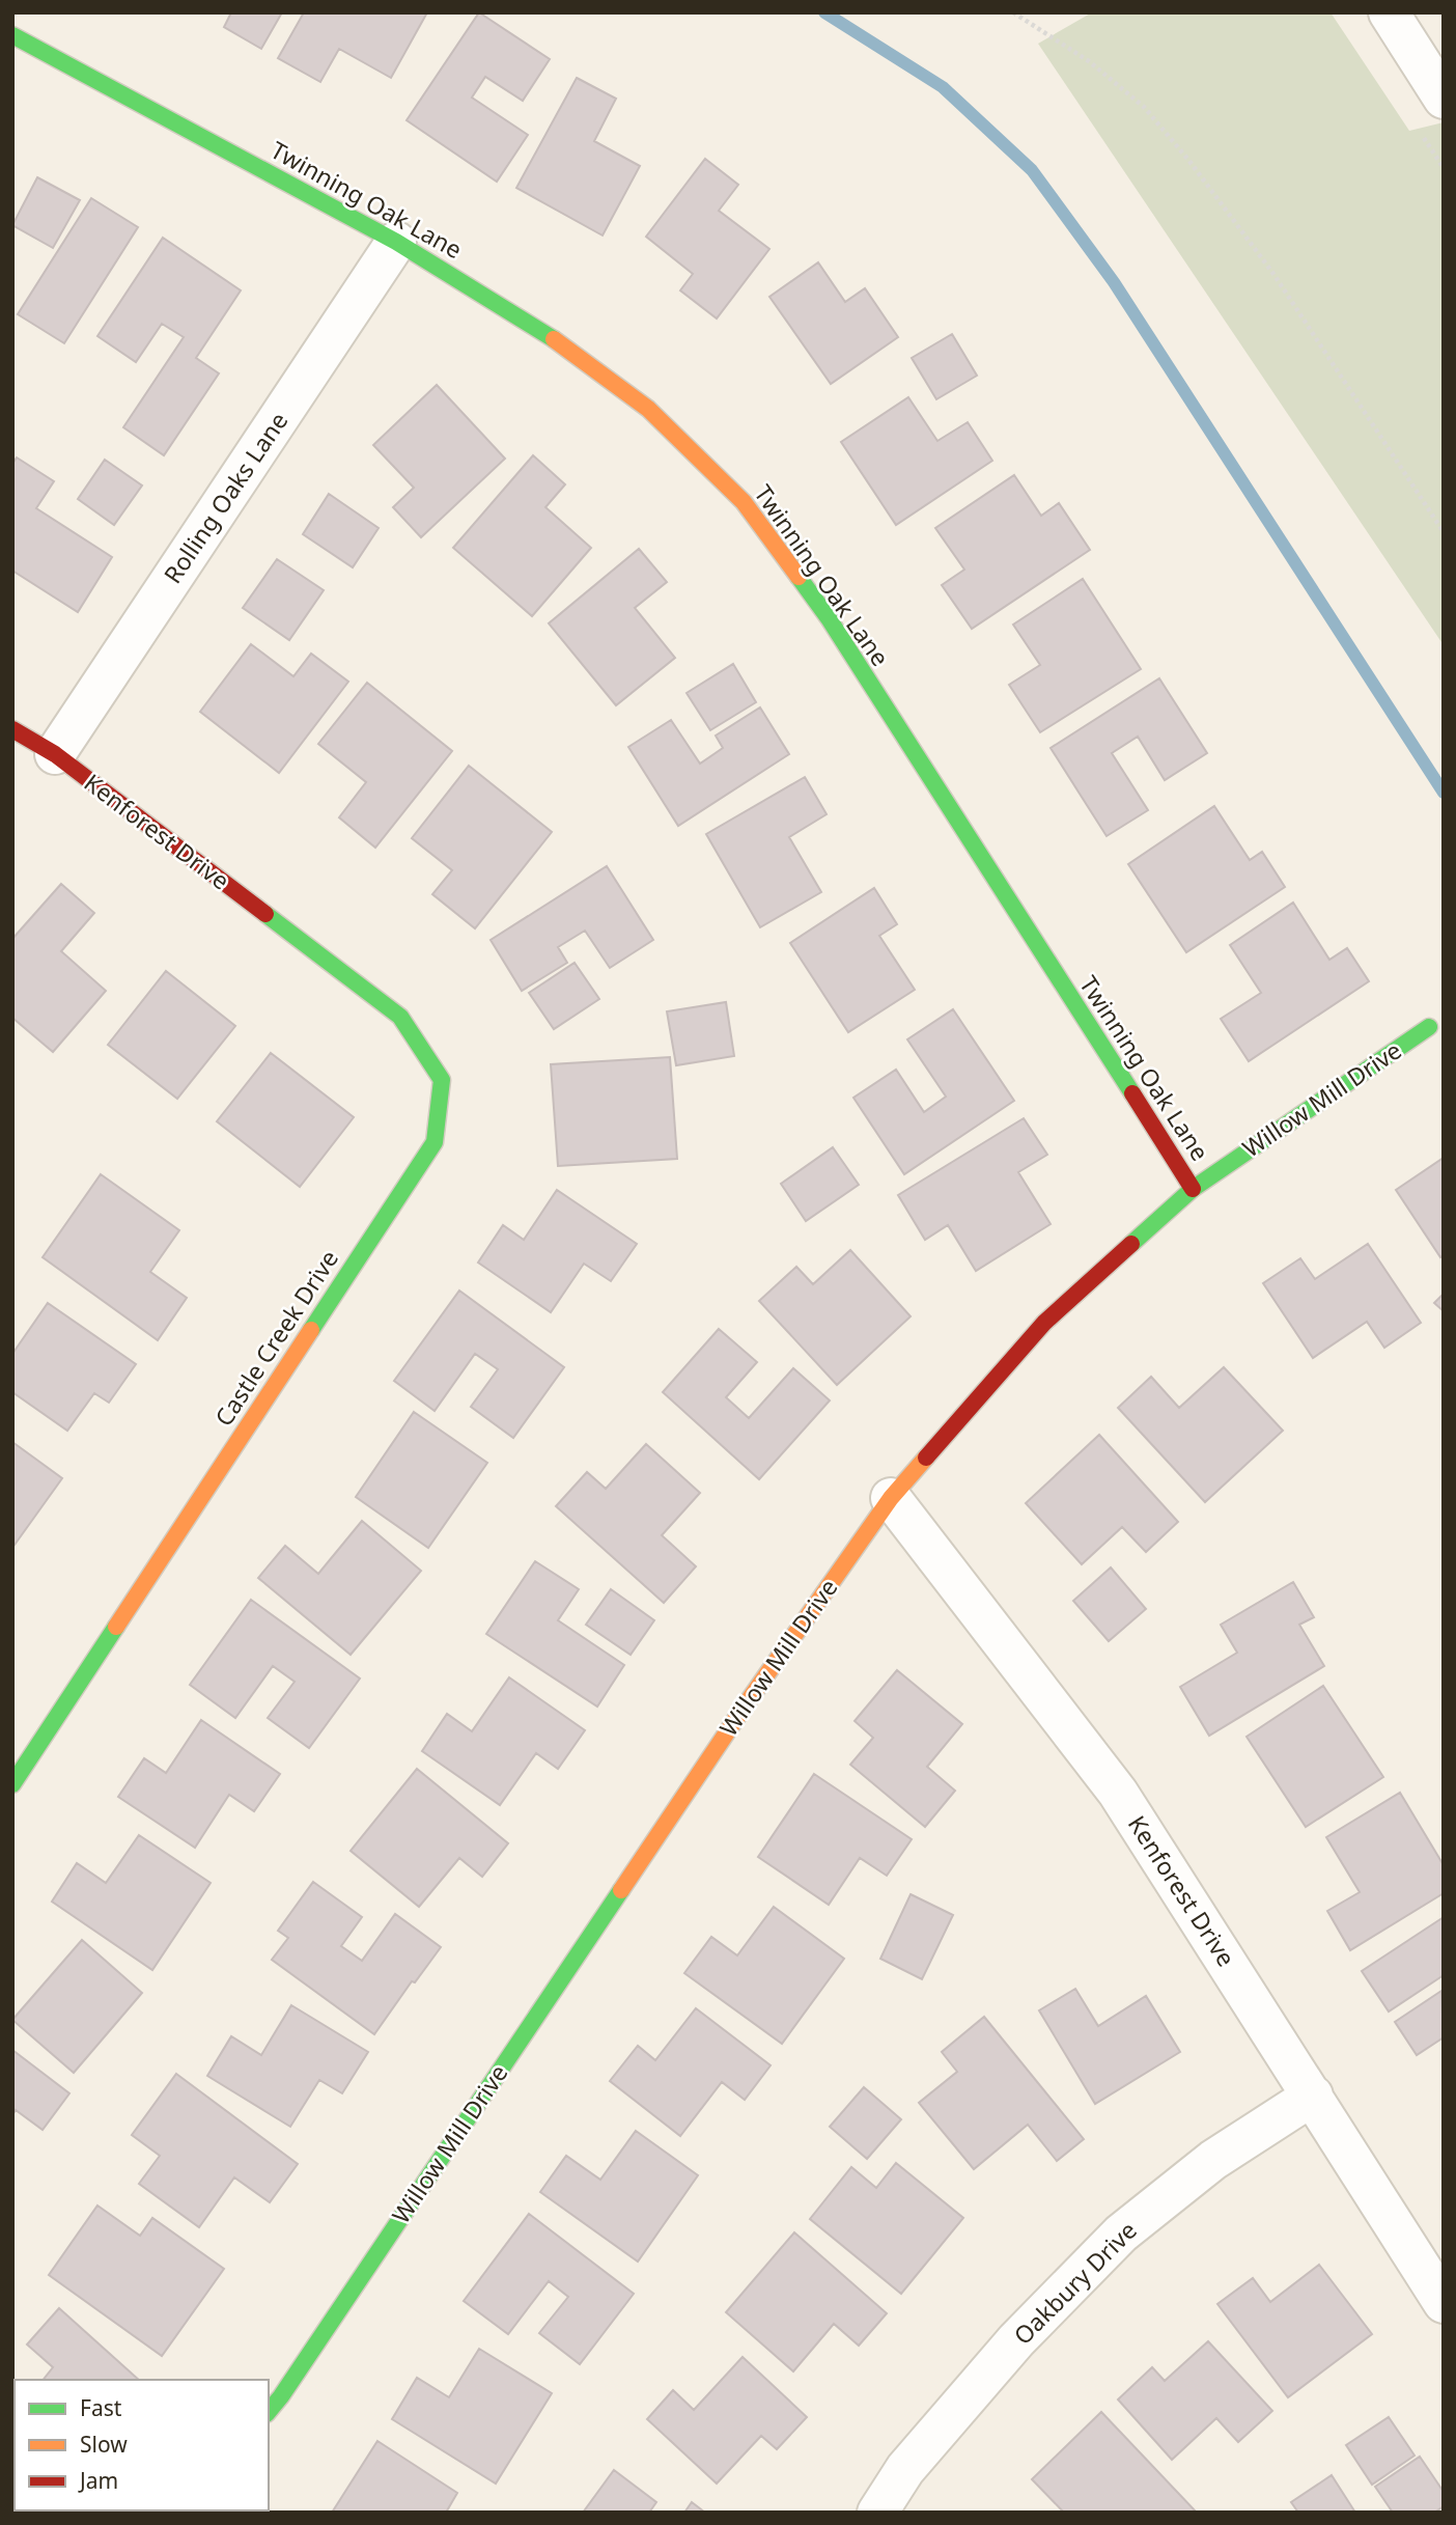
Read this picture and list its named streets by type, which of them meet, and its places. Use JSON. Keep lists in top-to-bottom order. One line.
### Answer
{"streets":{"street":["Twinning Oak Lane","Rolling Oaks Lane","Kenforest Drive","Willow Mill Drive","Castle Creek Drive","Oakbury Drive"]},"crossings":[["Twinning Oak Lane","Rolling Oaks Lane"],["Twinning Oak Lane","Willow Mill Drive"],["Rolling Oaks Lane","Kenforest Drive"],["Kenforest Drive","Willow Mill Drive"],["Kenforest Drive","Castle Creek Drive"],["Kenforest Drive","Oakbury Drive"]],"legend":["Fast","Slow","Jam"]}
